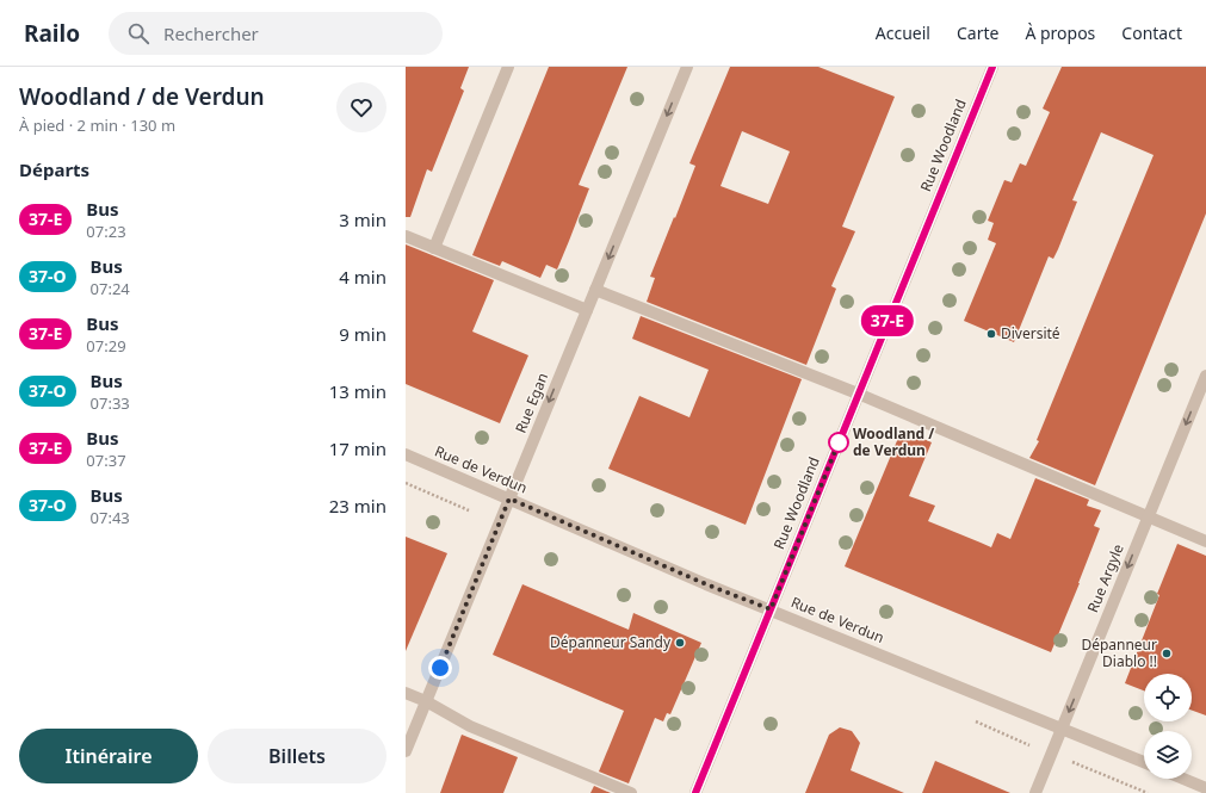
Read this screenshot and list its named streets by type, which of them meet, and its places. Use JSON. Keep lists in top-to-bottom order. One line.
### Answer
{"streets":{"street":["Rue Woodland","Rue Egan","Rue de Verdun","Rue Argyle"]},"crossings":[["Rue Woodland","Rue de Verdun"],["Rue Egan","Rue de Verdun"],["Rue de Verdun","Rue Argyle"]],"one_way":["Rue Egan","Rue Argyle"],"places":["Diversité","Woodland / de Verdun","Dépanneur Sandy","Dépanneur Diablo !!"],"lines":["bus line 37-E"],"page":{"header":"Railo","search":"Rechercher","nav":["Accueil","Carte","À propos","Contact"],"heading":[["Woodland / de Verdun","À pied · 2 min · 130 m"],"Départs"],"on_map":"37-E","list":[{"mark":"37-E","name":"Bus","note":"07:23","value":"3 min"},{"mark":"37-O","name":"Bus","note":"07:24","value":"4 min"},{"mark":"37-E","name":"Bus","note":"07:29","value":"9 min"},{"mark":"37-O","name":"Bus","note":"07:33","value":"13 min"},{"mark":"37-E","name":"Bus","note":"07:37","value":"17 min"},{"mark":"37-O","name":"Bus","note":"07:43","value":"23 min"}],"buttons":["Itinéraire","Billets"]}}
